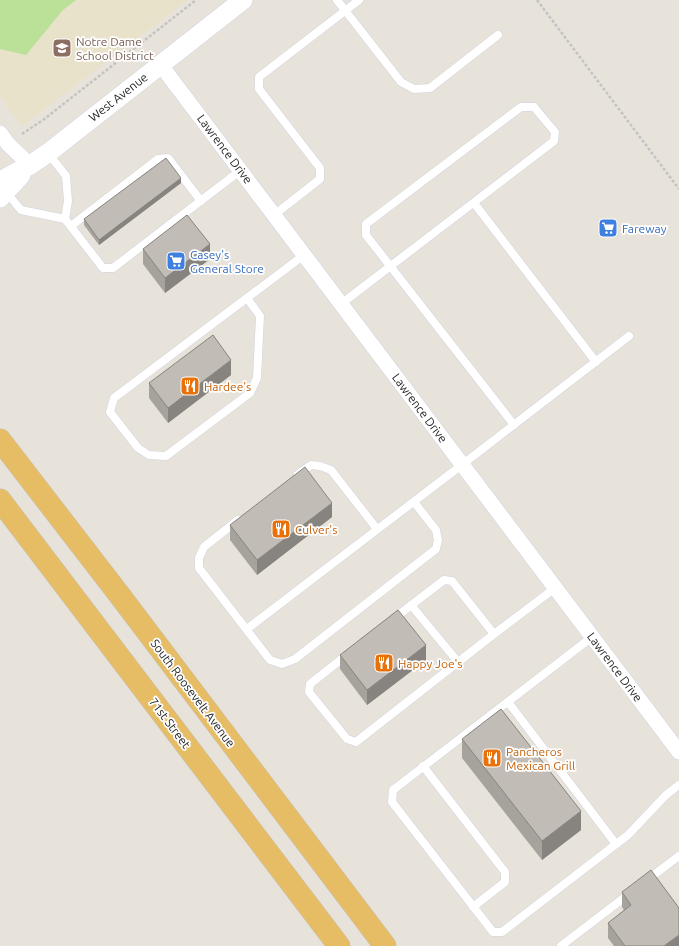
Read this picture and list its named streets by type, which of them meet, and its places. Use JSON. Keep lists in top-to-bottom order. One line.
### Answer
{"streets":{"highway":["South Roosevelt Avenue","71st Street"],"street":["West Avenue","Lawrence Drive"]},"crossings":[["West Avenue","Lawrence Drive"]],"places":{"school or university":["Notre Dame School District"],"supermarket":["Fareway","Casey's General Store"],"restaurant":["Hardee's","Culver's","Happy Joe's","Pancheros Mexican Grill"]}}
